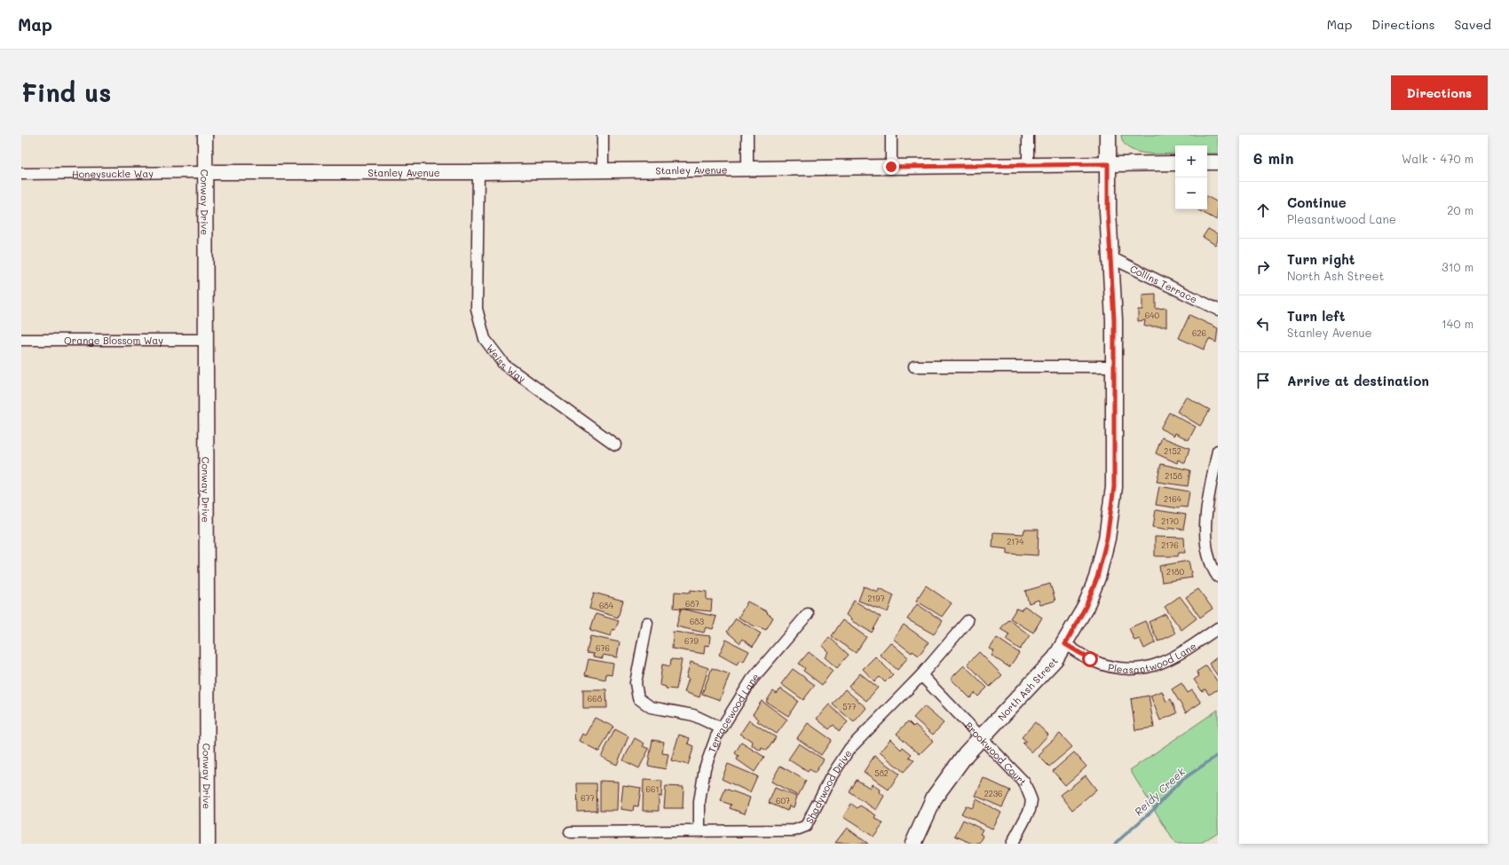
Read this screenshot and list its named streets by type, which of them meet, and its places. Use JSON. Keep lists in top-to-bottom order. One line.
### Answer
{"streets":{"main road":["North Ash Street"],"street":["Stanley Avenue","Honeysuckle Way","Conway Drive","Collins Terrace","Orange Blossom Way","Weiss Way","Pleasantwood Lane","Terracewood Lane","Brookwood Court","Shadywood Drive"]},"crossings":[["Stanley Avenue","Honeysuckle Way"],["Stanley Avenue","Conway Drive"],["Stanley Avenue","Weiss Way"],["Stanley Avenue","North Ash Street"],["Honeysuckle Way","Conway Drive"],["Conway Drive","Orange Blossom Way"],["Collins Terrace","North Ash Street"],["Pleasantwood Lane","North Ash Street"],["North Ash Street","Brookwood Court"],["Terracewood Lane","Shadywood Drive"],["Brookwood Court","Shadywood Drive"]],"water":["Reidy Creek"],"house_numbers":["640","626","2152","2158","2164","2170","2174","2176","2180","2197","687","684","683","679","676","668","577","582","661","2236","677","607"],"page":{"header":"Map","nav":["Map","Directions","Saved"],"buttons":"Directions","title":"Find us","heading":["6 min","Walk · 470 m"],"map_buttons":["+","−"],"list":[["Continue","Pleasantwood Lane","20 m"],["Turn right","North Ash Street","310 m"],["Turn left","Stanley Avenue","140 m"],"Arrive at destination"]}}
